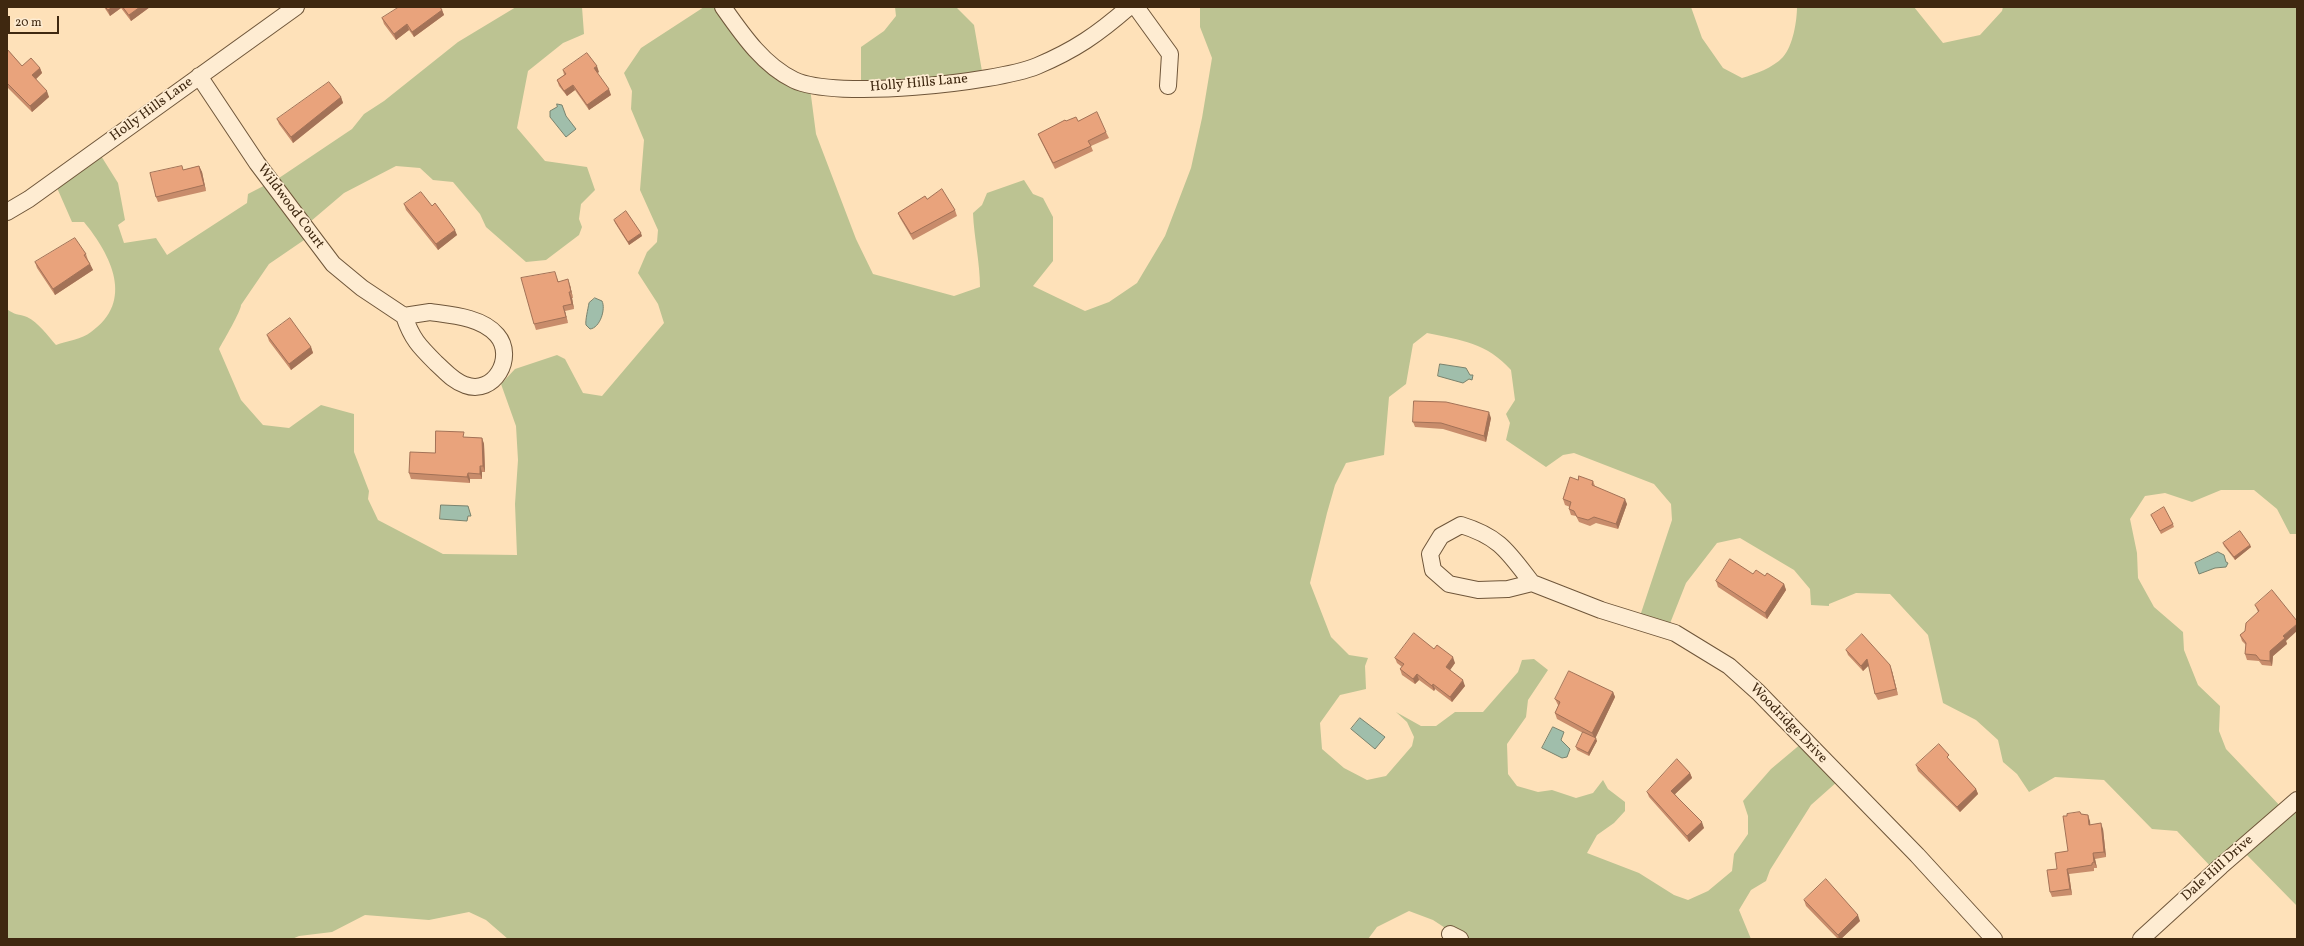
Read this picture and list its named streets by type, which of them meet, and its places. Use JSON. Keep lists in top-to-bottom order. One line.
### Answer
{"streets":{"street":["Holly Hills Lane","Wildwood Court","Woodridge Drive","Dale Hill Drive"]},"crossings":[["Holly Hills Lane","Wildwood Court"]],"scale_bar":"20 m"}
